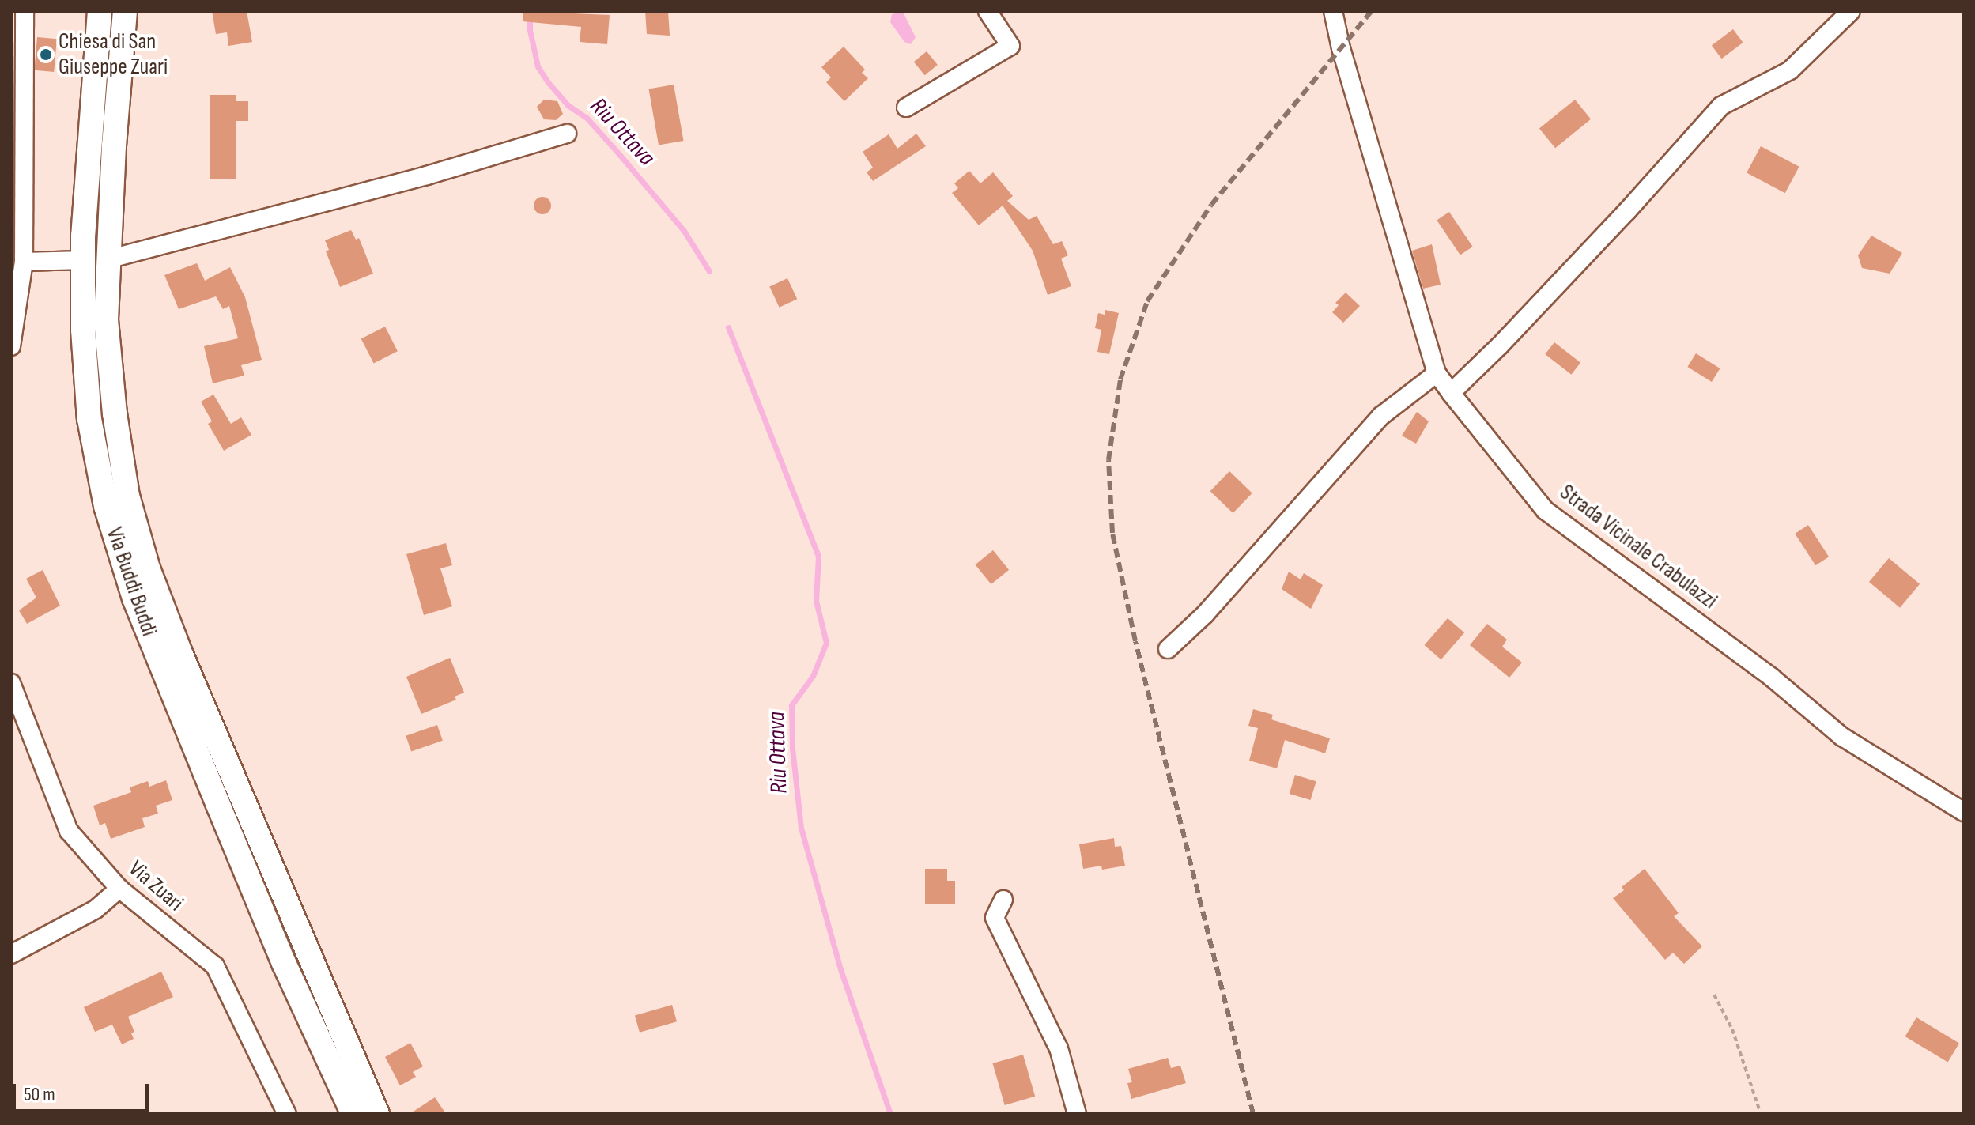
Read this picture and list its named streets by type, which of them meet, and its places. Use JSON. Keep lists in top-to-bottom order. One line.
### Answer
{"streets":{"main road":["Via Buddi Buddi"],"street":["Strada Vicinale Crabulazzi","Via Zuari"]},"water":["Riu Ottava"],"places":["Chiesa di San Giuseppe Zuari"],"scale_bar":"50 m"}
